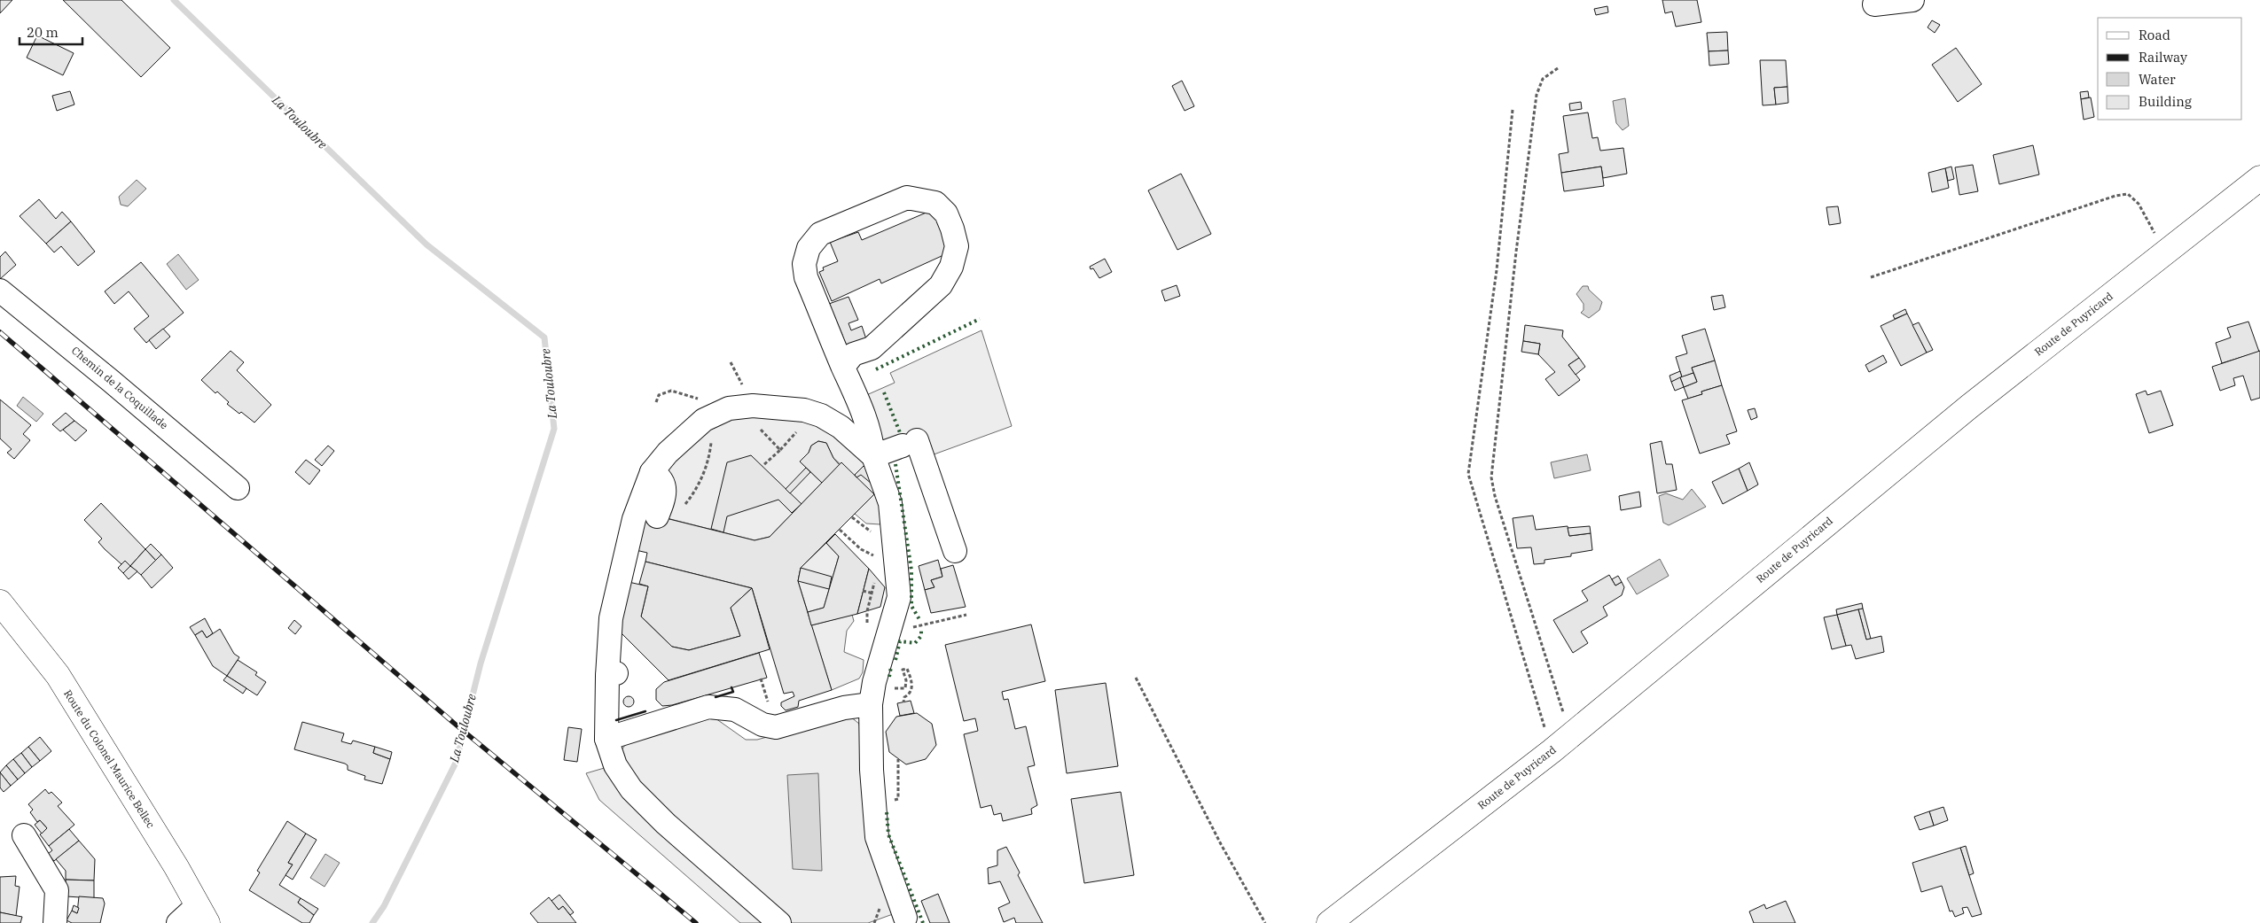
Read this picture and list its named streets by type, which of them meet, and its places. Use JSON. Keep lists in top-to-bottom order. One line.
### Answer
{"streets":{"main road":["Route de Puyricard","Route du Colonel Maurice Bellec"],"street":["Chemin de la Coquillade"]},"water":["La Touloubre"],"legend":["Road","Railway","Water","Building"],"scale_bar":"20 m"}
